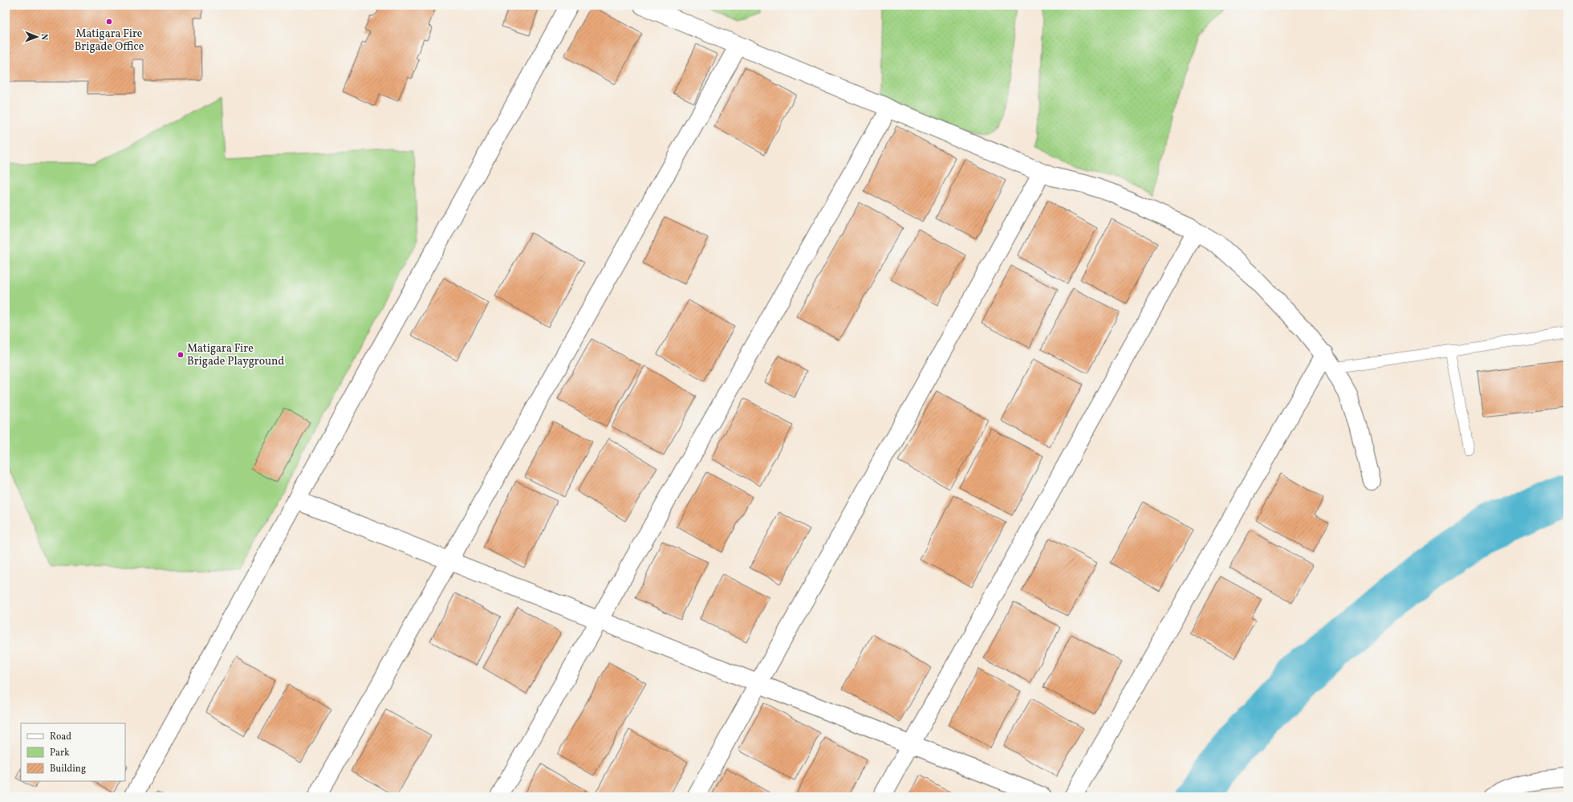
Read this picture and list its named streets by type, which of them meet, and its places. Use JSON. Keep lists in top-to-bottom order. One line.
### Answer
{"places":["Matigara Fire Brigade Office","Matigara Fire Brigade Playground"],"legend":["Road","Park","Building"],"north":"right"}
